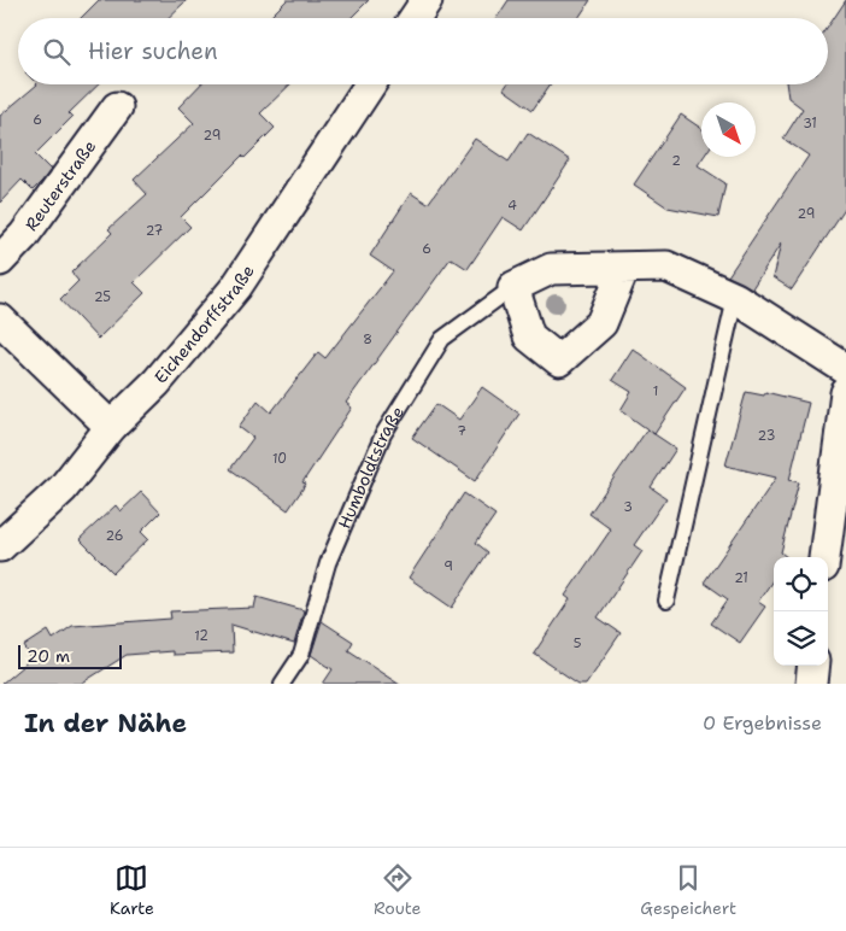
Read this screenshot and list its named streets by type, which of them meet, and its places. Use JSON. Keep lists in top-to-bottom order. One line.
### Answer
{"streets":{"street":["Reuterstraße","Eichendorffstraße","Humboldtstraße"]},"house_numbers":["6","31","29","2","4","29","27","6","25","8","1","7","23","10","3","26","9","21","12","5"],"scale_bar":"20 m","north":"bottom right","page":{"search":"Hier suchen","scale":"20 m","heading":["In der Nähe","0 Ergebnisse"],"nav":["Karte","Route","Gespeichert"]}}
